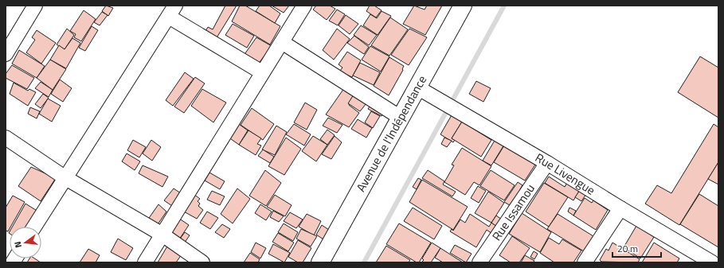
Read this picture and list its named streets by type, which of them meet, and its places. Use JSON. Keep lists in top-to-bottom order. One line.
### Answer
{"streets":{"street":["Avenue de l'Indépendance","Rue Livengue","Rue Issamou"]},"crossings":[["Avenue de l'Indépendance","Rue Livengue"],["Rue Livengue","Rue Issamou"]],"scale_bar":"20 m","north":"left"}
